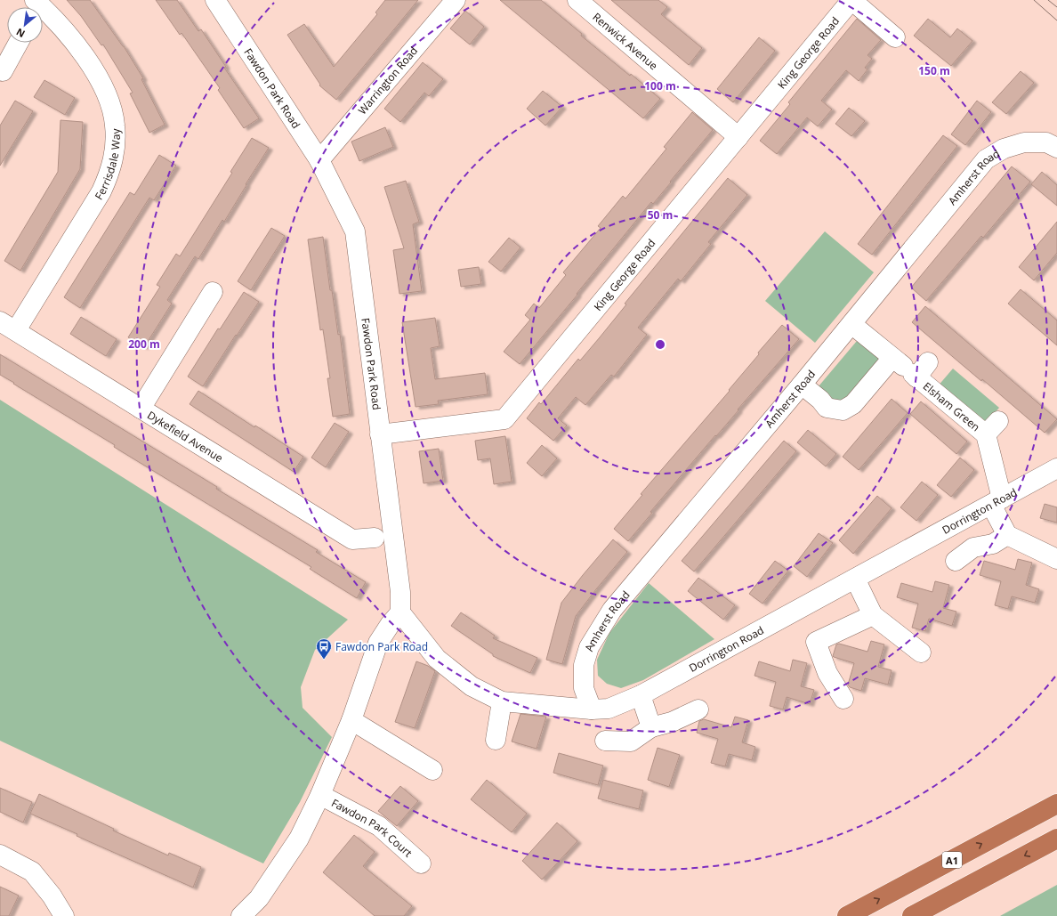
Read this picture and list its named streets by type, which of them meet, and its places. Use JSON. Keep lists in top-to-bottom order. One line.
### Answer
{"streets":{"highway":["A1"],"street":["Renwick Avenue","King George Road","Warrington Road","Fawdon Park Road","Ferrisdale Way","Amherst Road","Elsham Green","Dykefield Avenue","Dorrington Road","Fawdon Park Court"]},"crossings":[["Renwick Avenue","King George Road"],["King George Road","Fawdon Park Road"],["Warrington Road","Fawdon Park Road"],["Fawdon Park Road","Dorrington Road"],["Ferrisdale Way","Dykefield Avenue"],["Amherst Road","Elsham Green"],["Amherst Road","Dorrington Road"],["Elsham Green","Dorrington Road"]],"places":{"bus stop":["Fawdon Park Road"]},"north":"bottom left","rings":["150 m","100 m","50 m","200 m"]}
